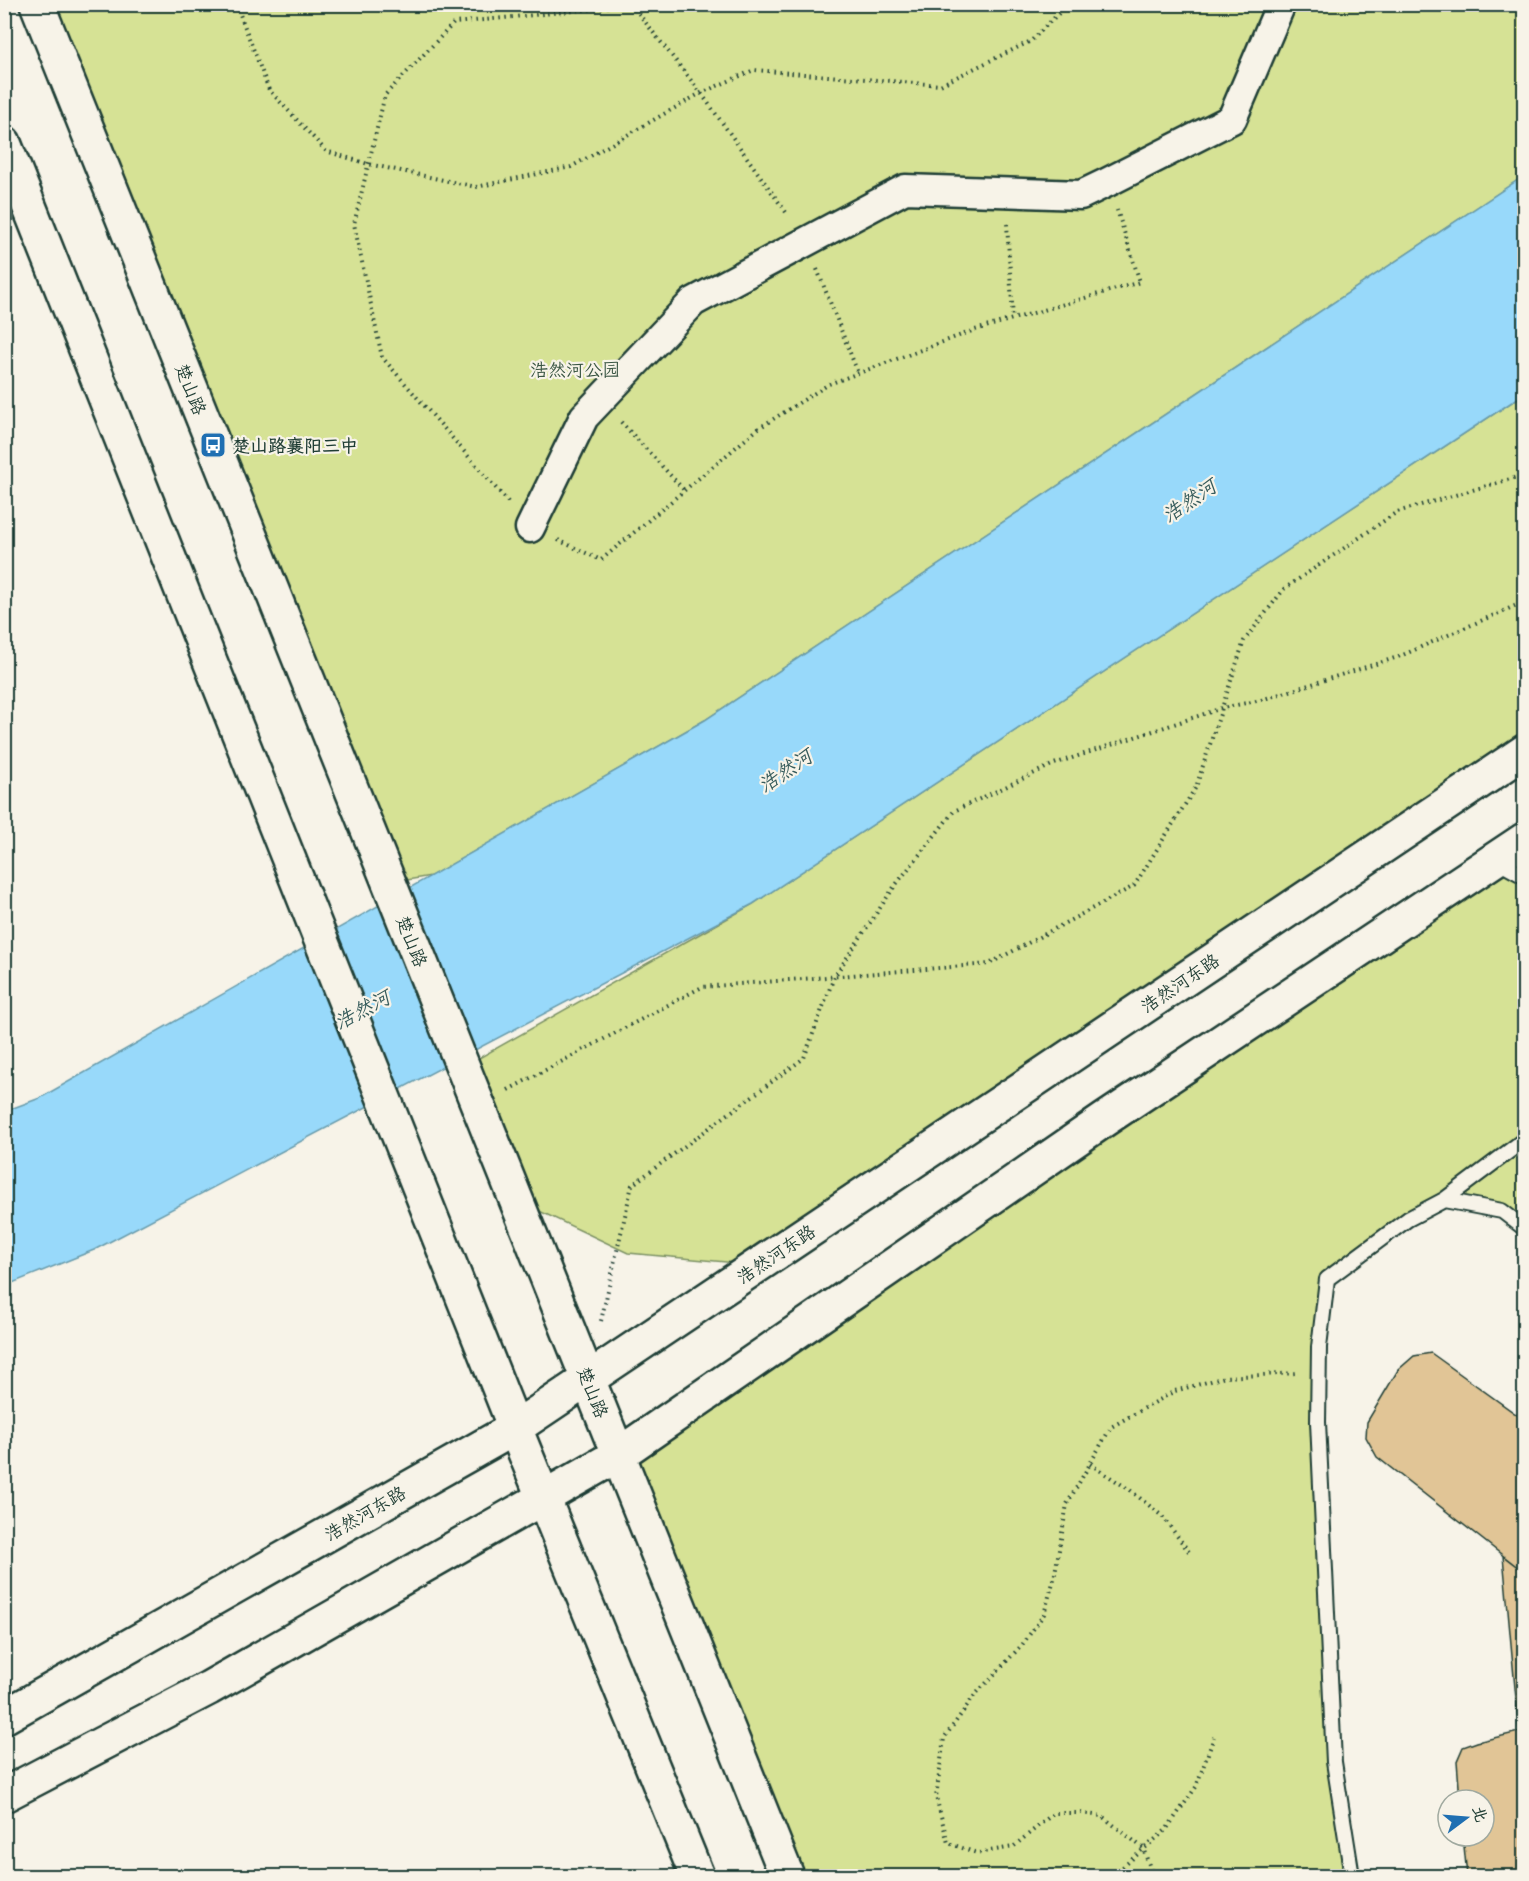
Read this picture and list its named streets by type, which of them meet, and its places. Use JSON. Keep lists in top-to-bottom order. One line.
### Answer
{"streets":{"main road":["楚山路","浩然河东路"]},"crossings":[["楚山路","浩然河东路"]],"water":["浩然河"],"parks":["浩然河公园"],"places":{"bus stop":["楚山路襄阳三中"]},"north":"right"}
